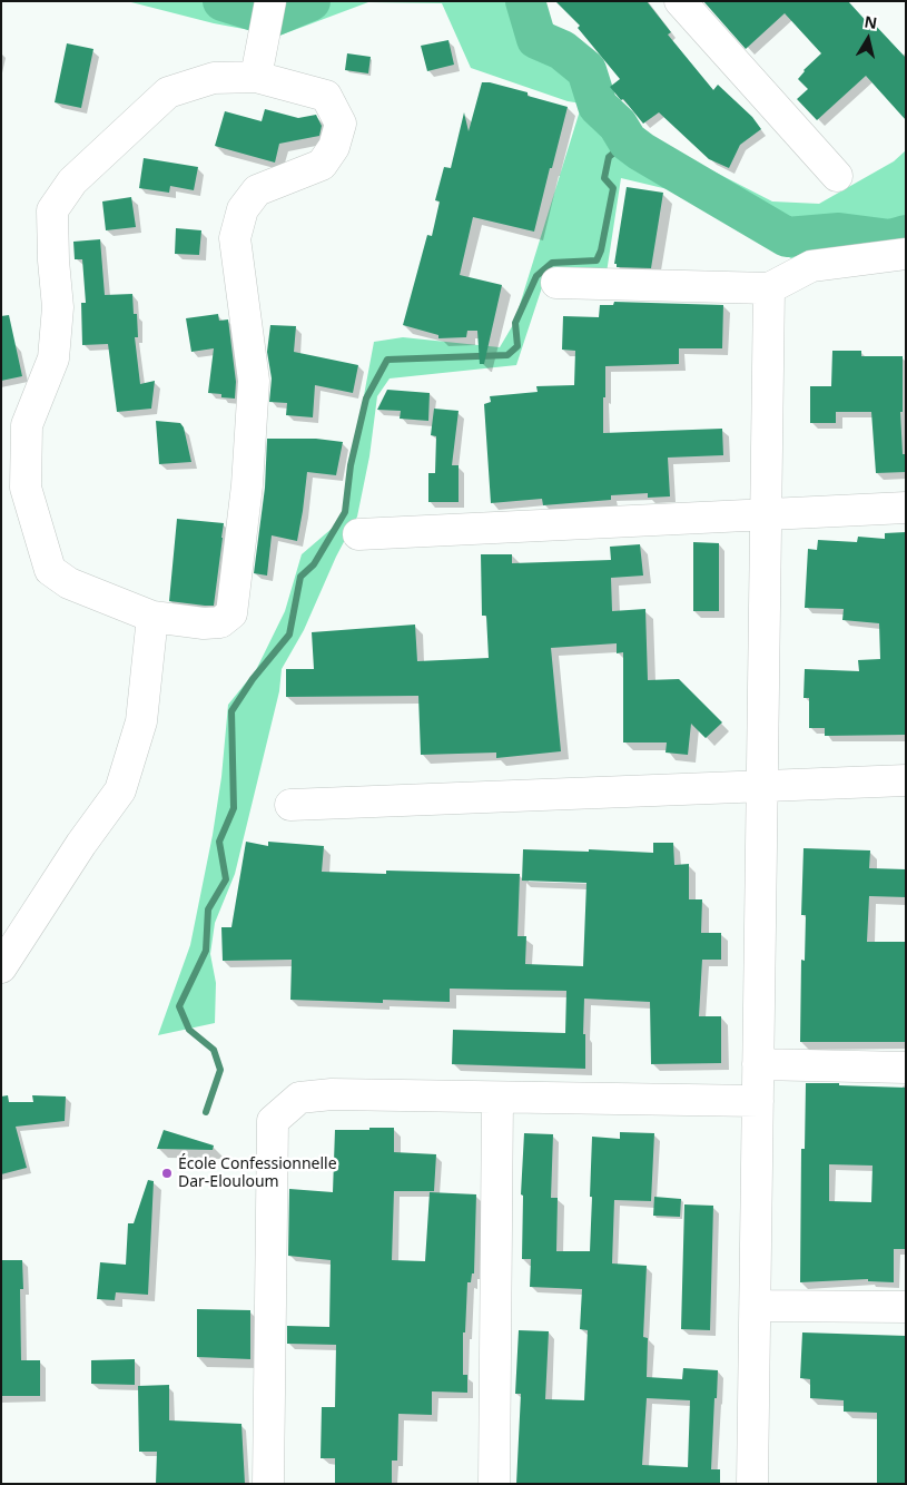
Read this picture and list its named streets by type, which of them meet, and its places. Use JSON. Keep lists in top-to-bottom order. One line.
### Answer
{"places":["École Confessionnelle Dar-Elouloum"],"north":"top"}
